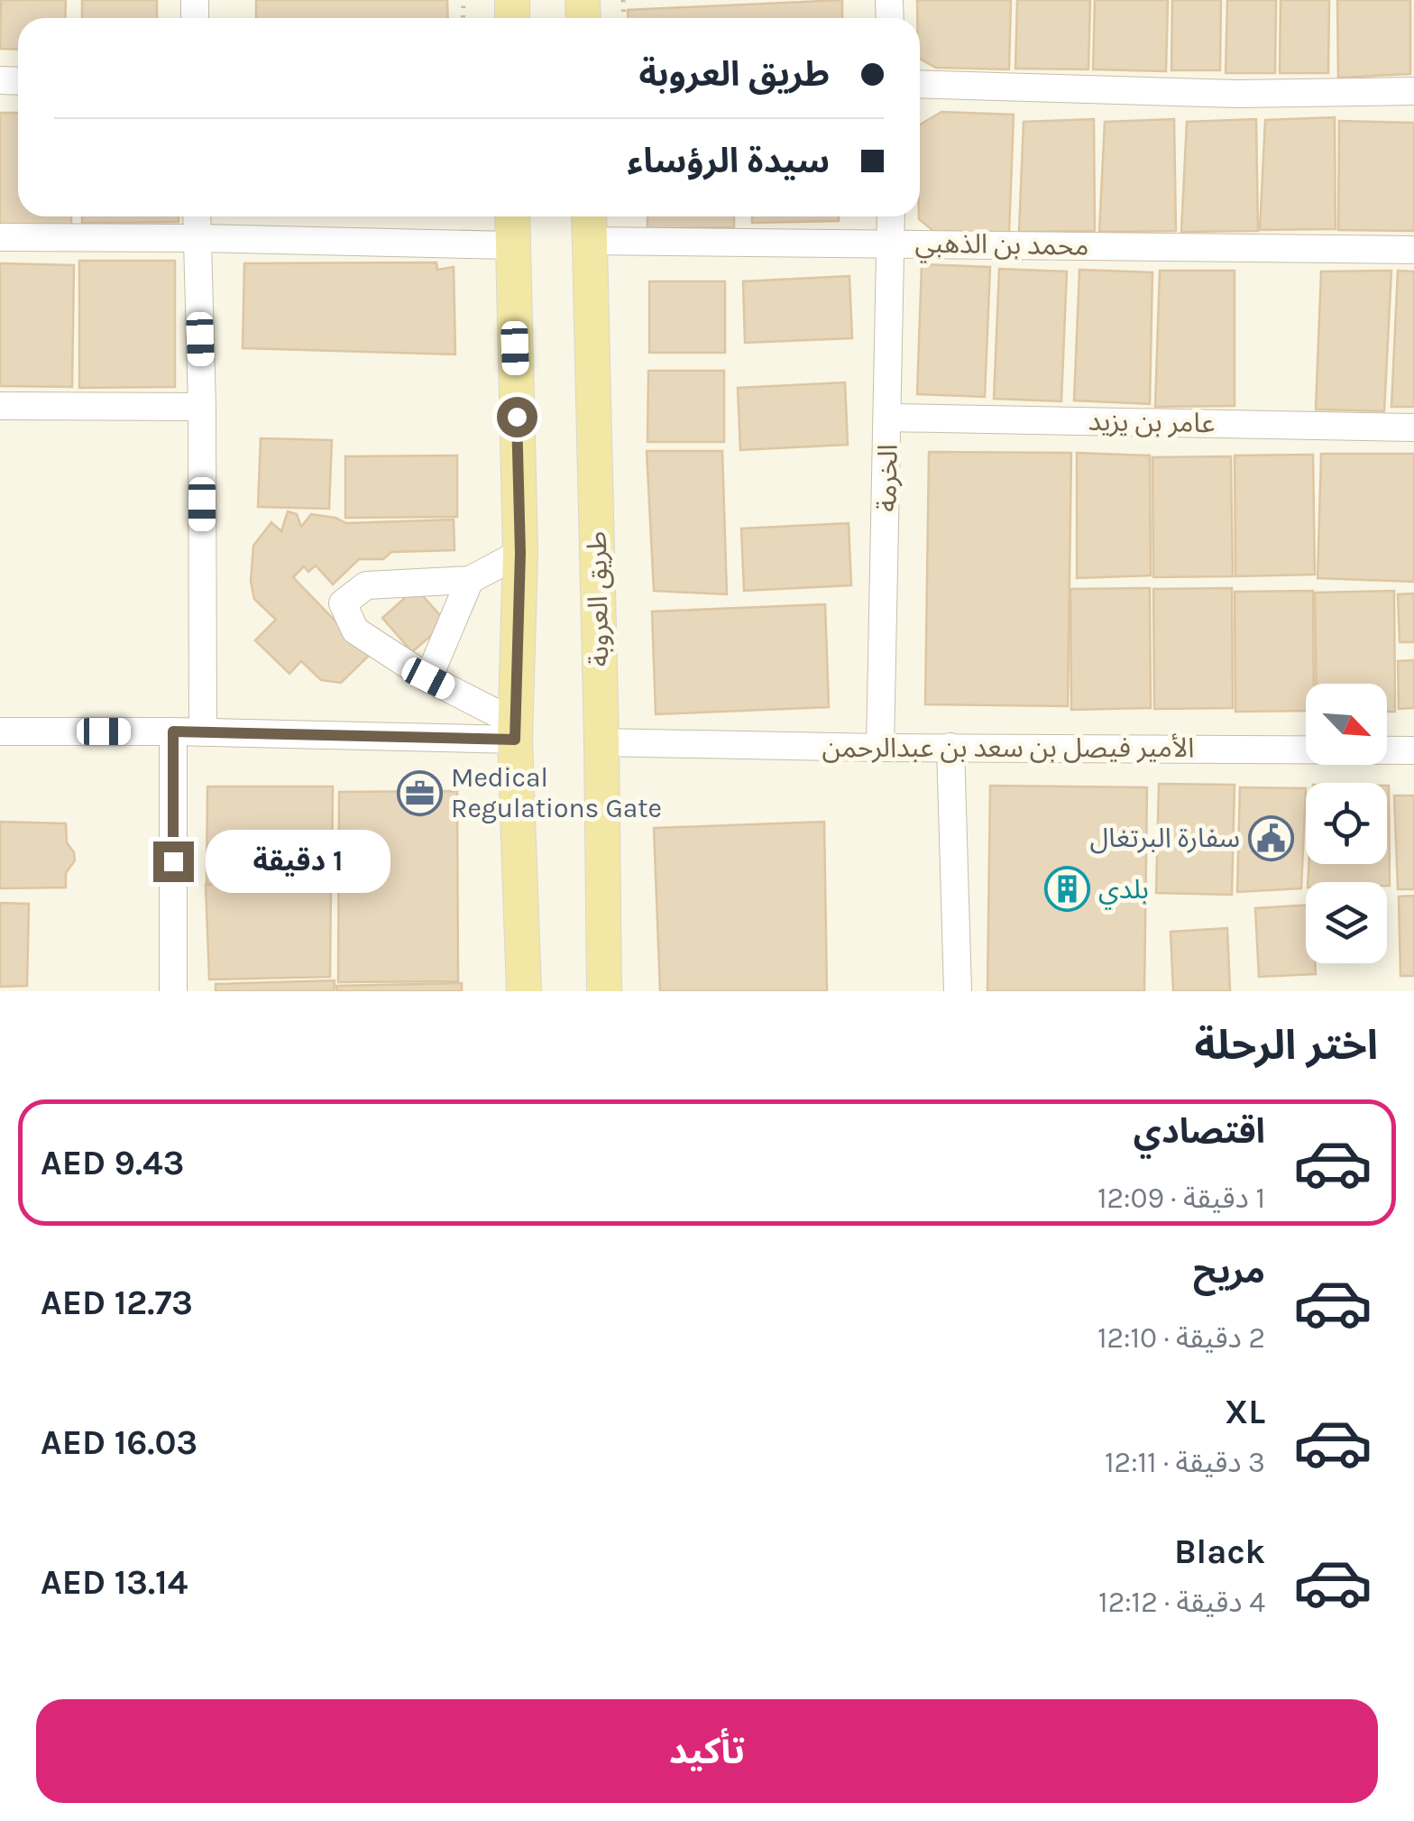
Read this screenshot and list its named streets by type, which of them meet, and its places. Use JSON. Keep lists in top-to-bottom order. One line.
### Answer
{"streets":{"main road":["طريق العروبة"],"street":["محمد بن الذهبي","عامر بن يزيد","الخرمة","الأمير فيصل بن سعد بن عبدالرحمن"]},"crossings":[["محمد بن الذهبي","الخرمة"],["محمد بن الذهبي","طريق العروبة"],["عامر بن يزيد","الخرمة"],["الخرمة","الأمير فيصل بن سعد بن عبدالرحمن"],["طريق العروبة","الأمير فيصل بن سعد بن عبدالرحمن"]],"places":{"office":["Medical Regulations Gate"],"public building":["سفارة البرتغال"],"building":["بلدي"]},"north":"bottom right","page":{"banner":["طريق العروبة","سيدة الرؤساء"],"bubble":"1 دقيقة","heading":"اختر الرحلة","list":[{"name":"اقتصادي","note":"1 دقيقة · 12:09","value":"AED 9.43"},{"name":"مريح","note":"2 دقيقة · 12:10","value":"AED 12.73"},{"name":"XL","note":"3 دقيقة · 12:11","value":"AED 16.03"},{"name":"Black","note":"4 دقيقة · 12:12","value":"AED 13.14"}],"buttons":"تأكيد"}}
